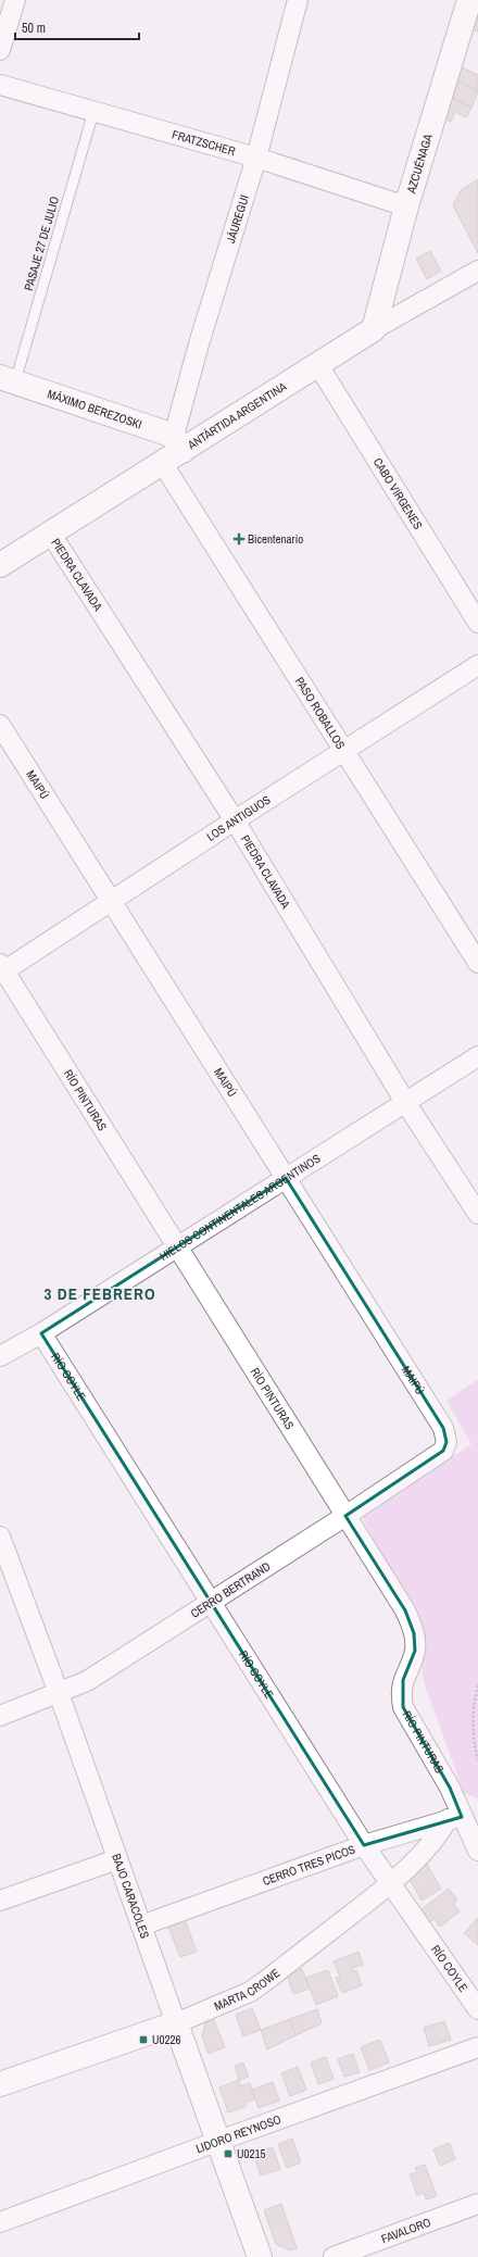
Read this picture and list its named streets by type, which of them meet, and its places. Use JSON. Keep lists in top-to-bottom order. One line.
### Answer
{"streets":{"street":["FRATZSCHER","AZCUÉNAGA","JÁUREGUI","MÁXIMO BEREZOSKI","ANTÁRTIDA ARGENTINA","CABO VIRGENES","PIEDRA CLAVADA","PASO ROBALLOS","MAIPÚ","LOS ANTIGUOS","RÍO PINTURAS","HIELOS CONTINENTALES ARGENTINOS","RÍO COYLE","CERRO BERTRAND","CERRO TRES PICOS","BAJO CARACOLES","MARTA CROWE","LIDORO REYNOSO","FAVALORO"],"lane":["PASAJE 27 DE JULIO"]},"crossings":[["FRATZSCHER","AZCUÉNAGA"],["FRATZSCHER","JÁUREGUI"],["FRATZSCHER","PASAJE 27 DE JULIO"],["AZCUÉNAGA","ANTÁRTIDA ARGENTINA"],["JÁUREGUI","MÁXIMO BEREZOSKI"],["JÁUREGUI","ANTÁRTIDA ARGENTINA"],["PASAJE 27 DE JULIO","MÁXIMO BEREZOSKI"],["MÁXIMO BEREZOSKI","ANTÁRTIDA ARGENTINA"],["ANTÁRTIDA ARGENTINA","CABO VIRGENES"],["ANTÁRTIDA ARGENTINA","PIEDRA CLAVADA"],["ANTÁRTIDA ARGENTINA","PASO ROBALLOS"],["PIEDRA CLAVADA","LOS ANTIGUOS"],["PIEDRA CLAVADA","HIELOS CONTINENTALES ARGENTINOS"],["PASO ROBALLOS","LOS ANTIGUOS"],["MAIPÚ","LOS ANTIGUOS"],["MAIPÚ","HIELOS CONTINENTALES ARGENTINOS"],["MAIPÚ","CERRO BERTRAND"],["LOS ANTIGUOS","RÍO PINTURAS"],["RÍO PINTURAS","HIELOS CONTINENTALES ARGENTINOS"],["RÍO PINTURAS","CERRO BERTRAND"],["RÍO PINTURAS","CERRO TRES PICOS"],["RÍO PINTURAS","MARTA CROWE"],["HIELOS CONTINENTALES ARGENTINOS","RÍO COYLE"],["RÍO COYLE","CERRO BERTRAND"],["RÍO COYLE","CERRO TRES PICOS"],["RÍO COYLE","MARTA CROWE"],["CERRO BERTRAND","BAJO CARACOLES"],["CERRO TRES PICOS","BAJO CARACOLES"],["CERRO TRES PICOS","MARTA CROWE"],["BAJO CARACOLES","MARTA CROWE"],["BAJO CARACOLES","LIDORO REYNOSO"]],"districts":["3 DE FEBRERO"],"places":{"health":["Bicentenario"],"transit":["U0226","U0215"]},"scale_bar":"50 m"}
